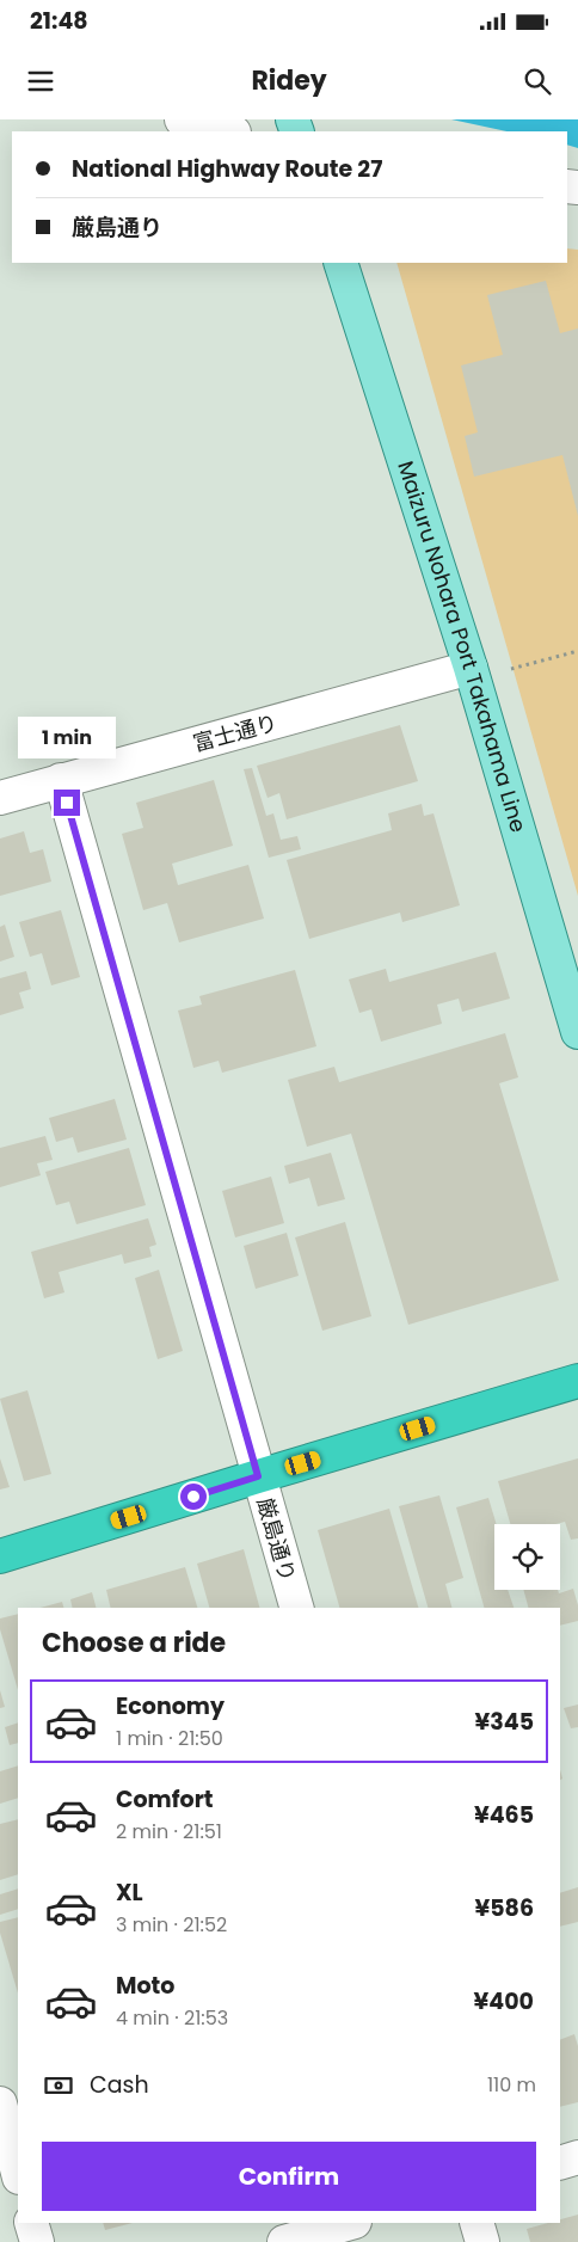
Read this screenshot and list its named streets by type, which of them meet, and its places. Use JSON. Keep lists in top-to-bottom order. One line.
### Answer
{"streets":{"main road":["Maizuru Nohara Port Takahama Line"],"street":["富士通り","厳島通り"]},"crossings":[["Maizuru Nohara Port Takahama Line","富士通り"],["富士通り","厳島通り"]],"page":{"status":"21:48","header":"Ridey","banner":["National Highway Route 27","厳島通り"],"bubble":"1 min","heading":"Choose a ride","list":[{"name":"Economy","note":"1 min · 21:50","value":"¥345"},{"name":"Comfort","note":"2 min · 21:51","value":"¥465"},{"name":"XL","note":"3 min · 21:52","value":"¥586"},{"name":"Moto","note":"4 min · 21:53","value":"¥400"}],"pay":["Cash","110 m"],"buttons":"Confirm"}}
